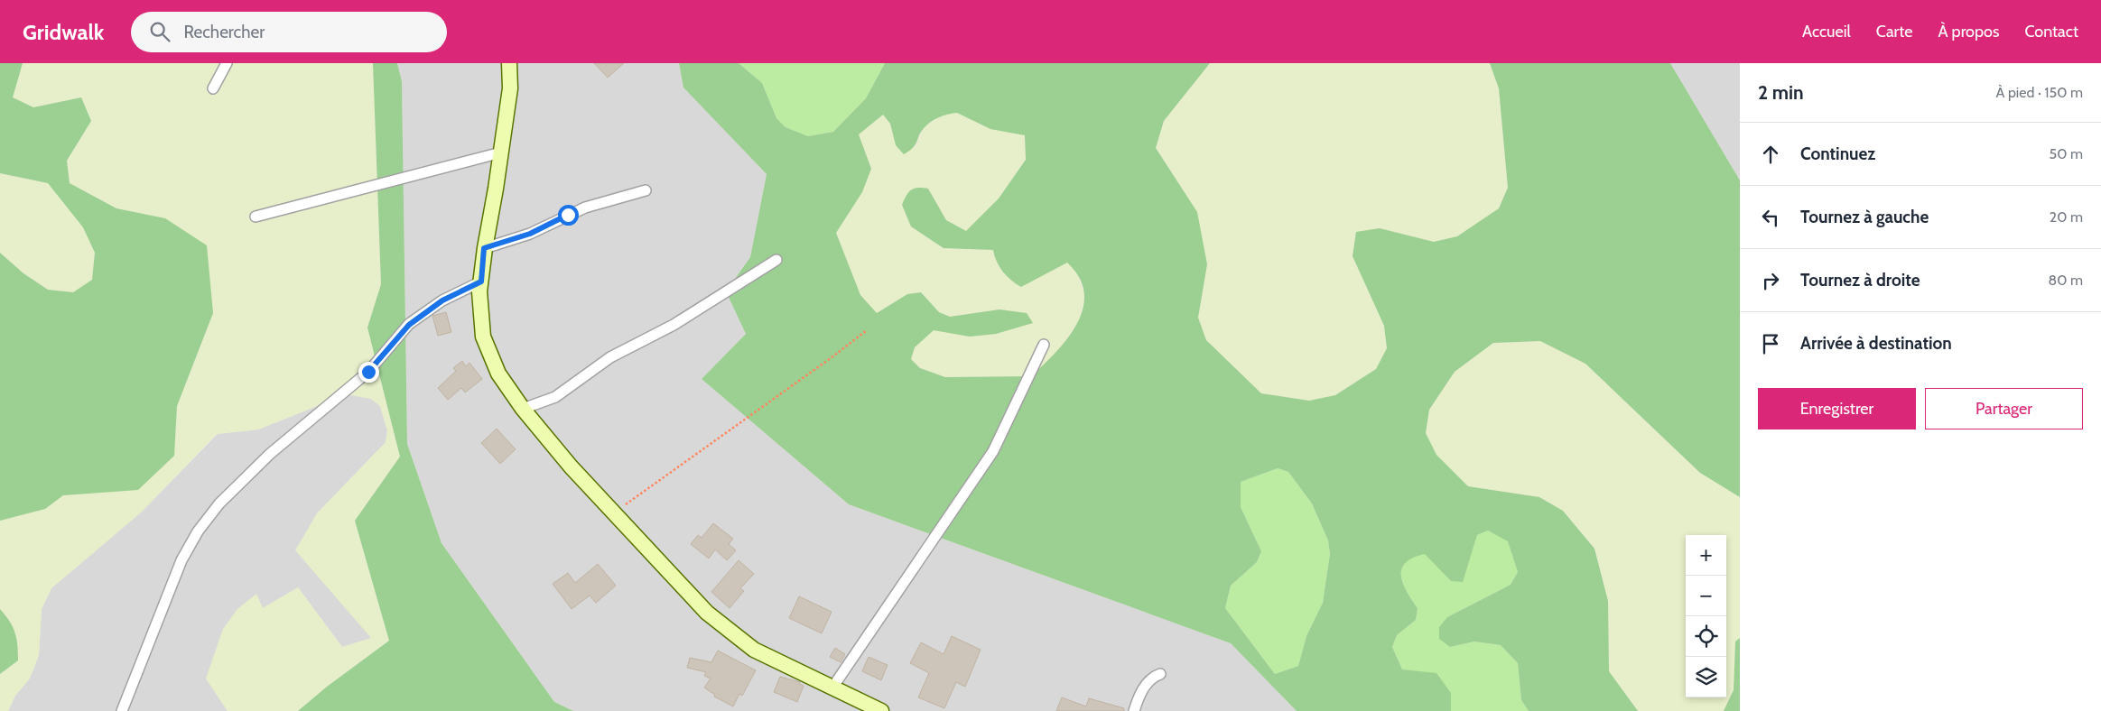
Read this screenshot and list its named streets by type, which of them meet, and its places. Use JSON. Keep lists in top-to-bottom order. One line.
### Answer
{"page":{"header":"Gridwalk","search":"Rechercher","nav":["Accueil","Carte","À propos","Contact"],"heading":["2 min","À pied · 150 m"],"list":[["Continuez","50 m"],["Tournez à gauche","20 m"],["Tournez à droite","80 m"],"Arrivée à destination"],"buttons":["Enregistrer","Partager"],"map_buttons":["+","−"]}}
